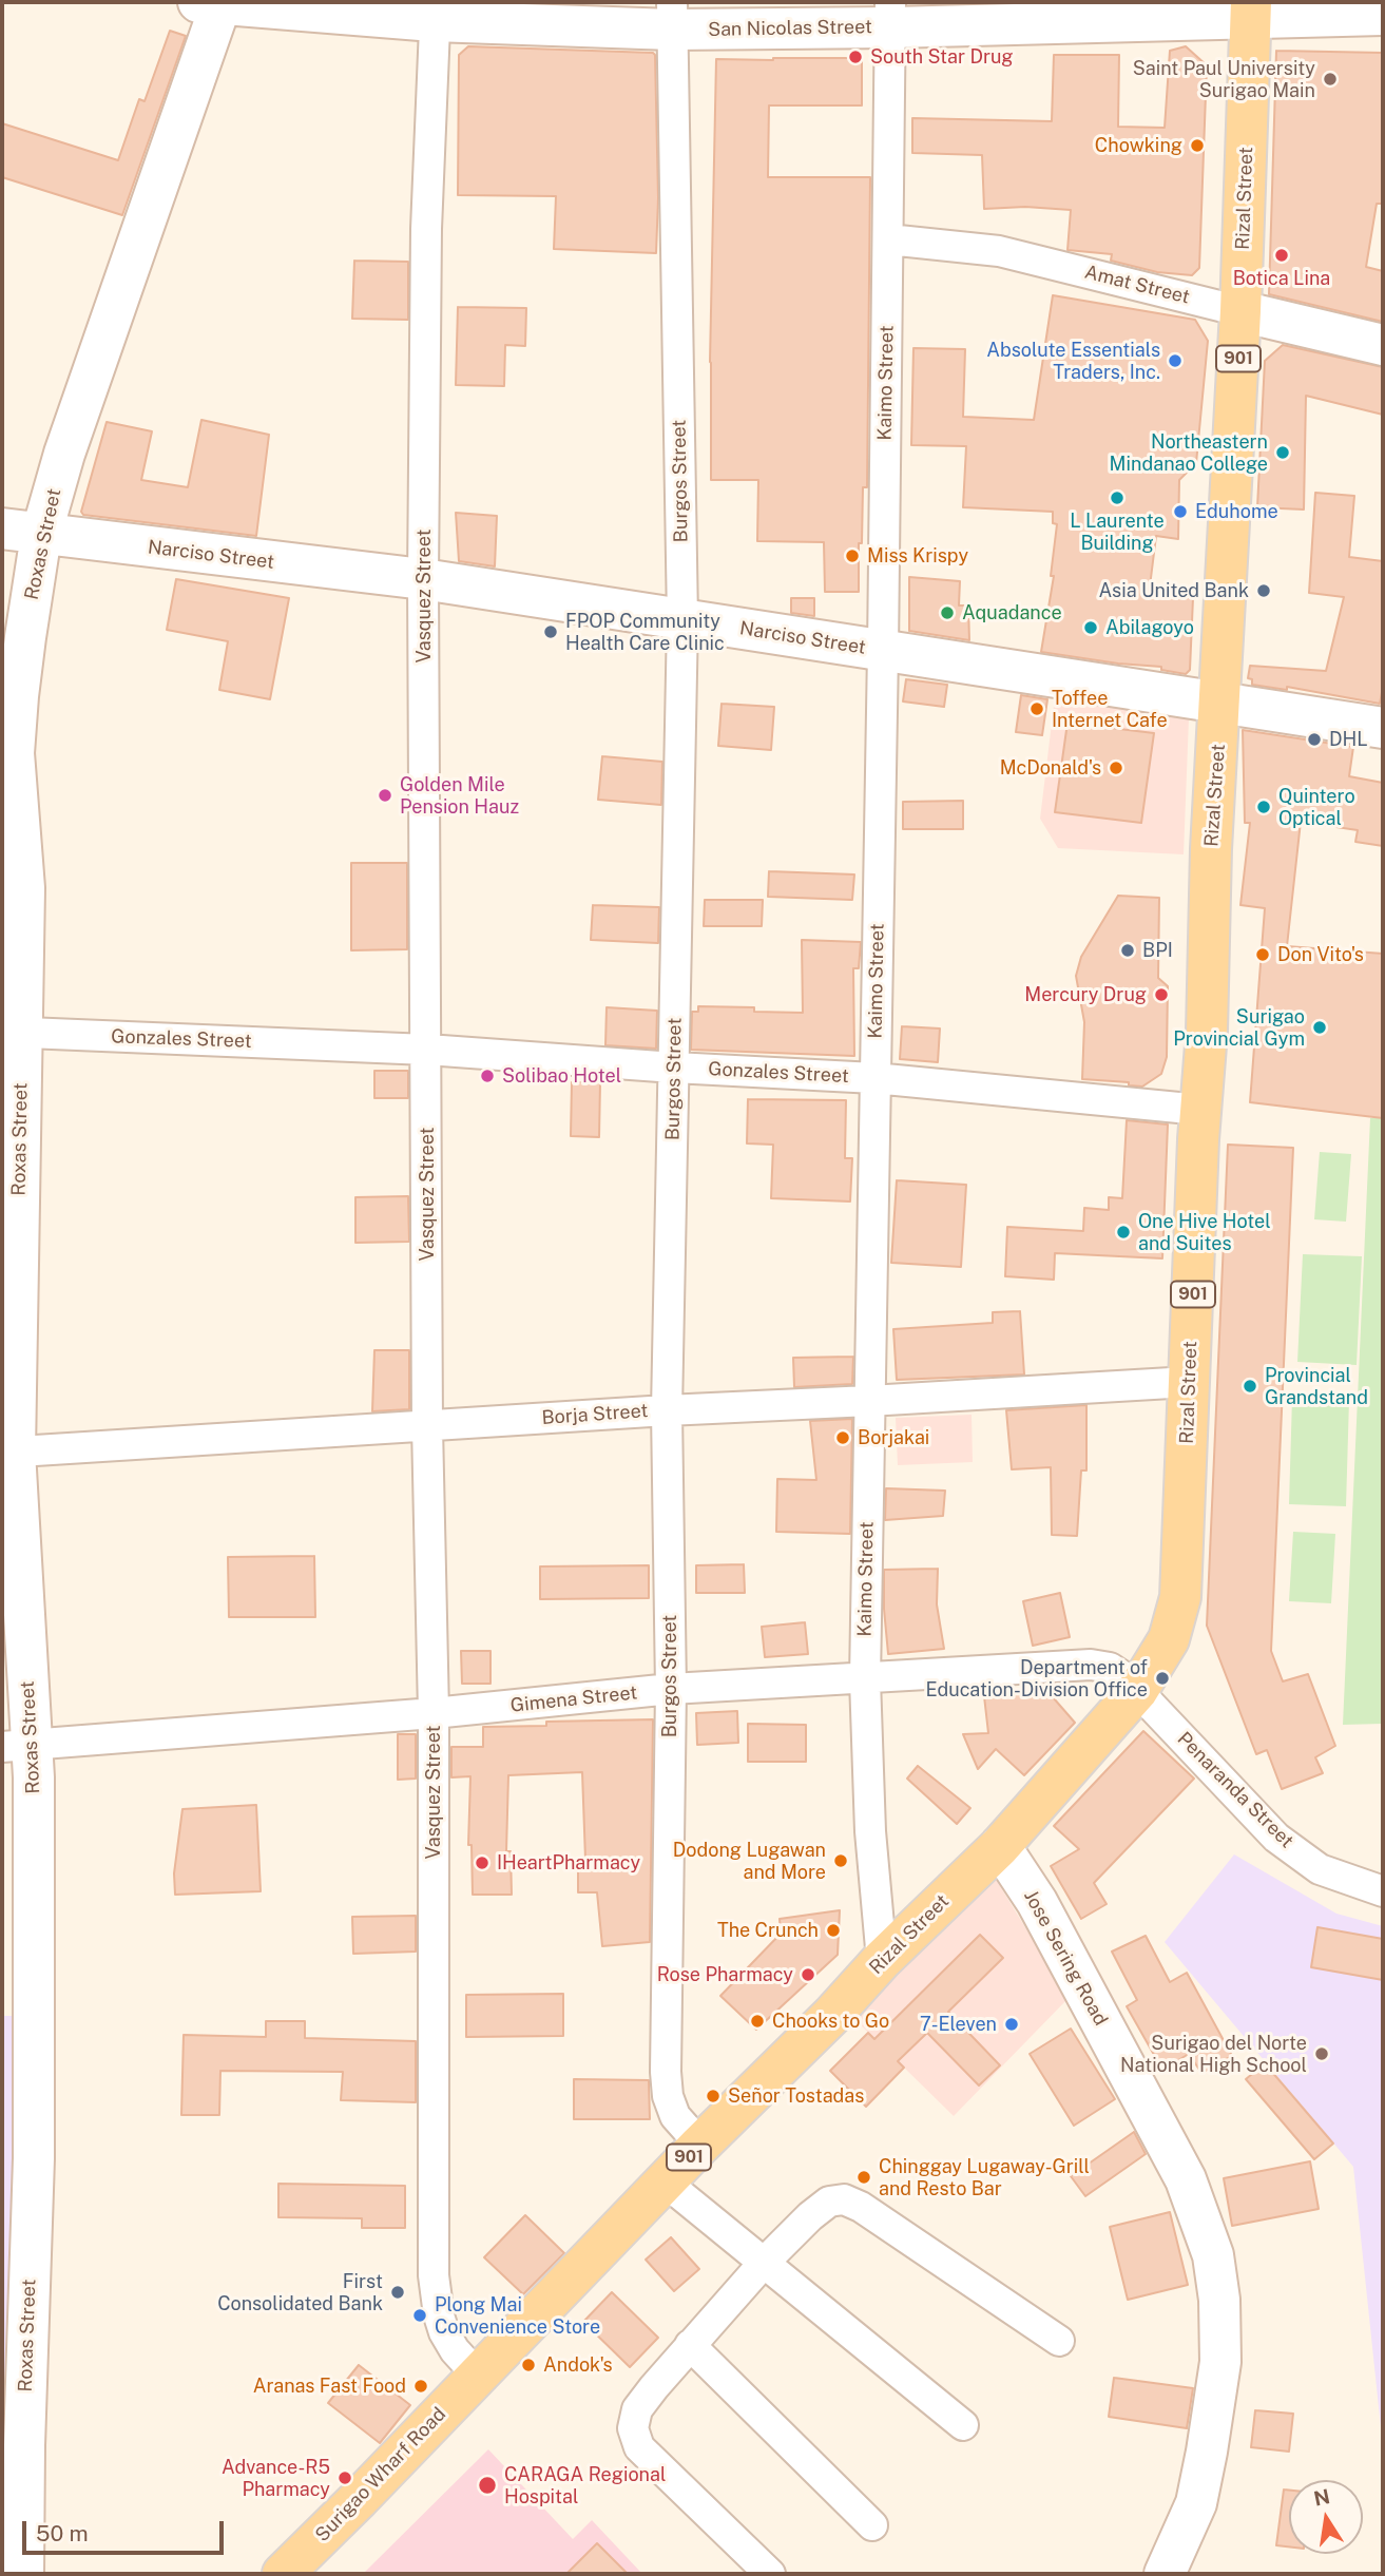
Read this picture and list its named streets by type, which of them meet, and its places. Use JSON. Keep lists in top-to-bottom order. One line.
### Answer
{"streets":{"main road":["Rizal Street","901","Surigao Wharf Road"],"street":["San Nicolas Street","Amat Street","Kaimo Street","Burgos Street","Roxas Street","Narciso Street","Vasquez Street","Gonzales Street","Borja Street","Gimena Street","Penaranda Street","Jose Sering Road"]},"crossings":[["San Nicolas Street","Rizal Street"],["San Nicolas Street","Kaimo Street"],["San Nicolas Street","Burgos Street"],["San Nicolas Street","Roxas Street"],["San Nicolas Street","Vasquez Street"],["Rizal Street","Amat Street"],["Rizal Street","Kaimo Street"],["Rizal Street","Burgos Street"],["Rizal Street","Narciso Street"],["Rizal Street","Vasquez Street"],["Rizal Street","Gonzales Street"],["Rizal Street","Borja Street"],["Rizal Street","Gimena Street"],["Rizal Street","Penaranda Street"],["Rizal Street","Jose Sering Road"],["Rizal Street","Surigao Wharf Road"],["Amat Street","Kaimo Street"],["Kaimo Street","Narciso Street"],["Kaimo Street","Gonzales Street"],["Kaimo Street","Borja Street"],["Kaimo Street","Gimena Street"],["Burgos Street","Narciso Street"],["Burgos Street","Gonzales Street"],["Burgos Street","Borja Street"],["Burgos Street","Gimena Street"],["Roxas Street","Narciso Street"],["Roxas Street","Gonzales Street"],["Roxas Street","Borja Street"],["Roxas Street","Gimena Street"],["Narciso Street","Vasquez Street"],["Vasquez Street","Gonzales Street"],["Vasquez Street","Borja Street"],["Vasquez Street","Gimena Street"],["Vasquez Street","Surigao Wharf Road"],["Gimena Street","Penaranda Street"]],"places":["South Star Drug","Saint Paul University Surigao Main","Chowking","Botica Lina","Absolute Essentials Traders, Inc.","Northeastern Mindanao College","L Laurente Building","Eduhome","Miss Krispy","Asia United Bank","Aquadance","Abilagoyo","FPOP Community Health Care Clinic","Toffee Internet Cafe","DHL","McDonald's","Golden Mile Pension Hauz","Quintero Optical","BPI","Don Vito's","Mercury Drug","Surigao Provincial Gym","Solibao Hotel","One Hive Hotel and Suites","Provincial Grandstand","Borjakai","Department of Education-Division Office","Dodong Lugawan and More","IHeartPharmacy","The Crunch","Rose Pharmacy","Chooks to Go","7-Eleven","Surigao del Norte National High School","Señor Tostadas","Chinggay Lugaway-Grill and Resto Bar","First Consolidated Bank","Plong Mai Convenience Store","Andok's","Aranas Fast Food","Advance-R5 Pharmacy","CARAGA Regional Hospital"],"scale_bar":"50 m","north":"top"}
